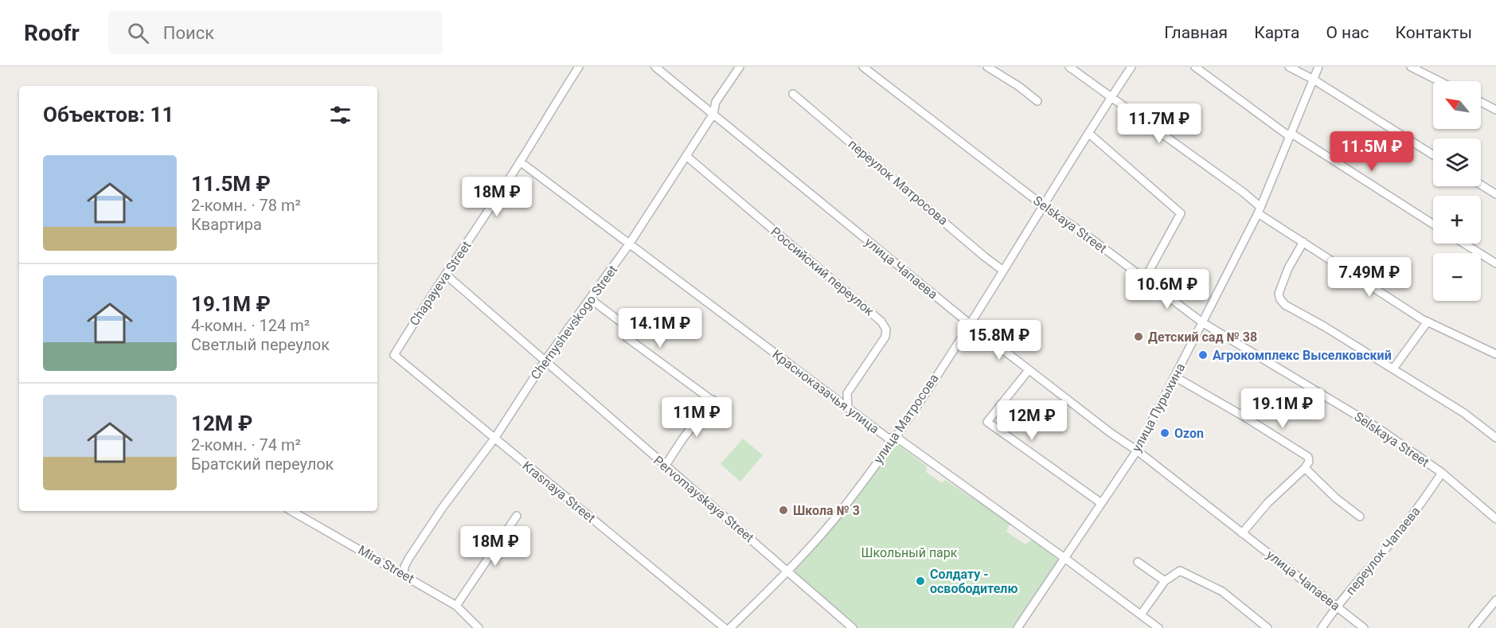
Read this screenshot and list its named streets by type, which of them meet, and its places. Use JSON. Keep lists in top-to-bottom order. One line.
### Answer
{"streets":{"street":["переулок Матросова","Selskaya Street","улица Чапаева","Российский переулок","Chapayeva Street","Chernyshevskogo Street","Красноказачья улица","улица Пурыхина","улица Матросова","Krasnaya Street","Pervomayskaya Street","переулок Чапаева","Mira Street"]},"crossings":[["переулок Матросова","улица Матросова"],["Selskaya Street","улица Пурыхина"],["Selskaya Street","улица Матросова"],["Selskaya Street","переулок Чапаева"],["улица Чапаева","Chernyshevskogo Street"],["улица Чапаева","улица Пурыхина"],["улица Чапаева","улица Матросова"],["улица Чапаева","переулок Чапаева"],["Российский переулок","Chernyshevskogo Street"],["Российский переулок","Красноказачья улица"],["Chapayeva Street","Красноказачья улица"],["Chapayeva Street","Krasnaya Street"],["Chapayeva Street","Pervomayskaya Street"],["Chernyshevskogo Street","Красноказачья улица"],["Chernyshevskogo Street","Krasnaya Street"],["Chernyshevskogo Street","Pervomayskaya Street"],["Chernyshevskogo Street","Mira Street"],["Красноказачья улица","улица Пурыхина"],["Красноказачья улица","улица Матросова"],["улица Матросова","Pervomayskaya Street"]],"parks":["Школьный парк"],"places":["Детский сад № 38","Агрокомплекс Выселковский","Ozon","Школа № 3","Солдату - освободителю"],"north":"top left","page":{"header":"Roofr","search":"Поиск","nav":["Главная","Карта","О нас","Контакты"],"map_buttons":["+","−"],"heading":"Объектов: 11","price":["11.7M ₽","11.5M ₽","18M ₽","7.49M ₽","10.6M ₽","14.1M ₽","15.8M ₽","19.1M ₽","11M ₽","12M ₽","18M ₽"],"list":[{"name":"11.5M ₽","note":"2-комн. · 78 m² · Квартира"},{"name":"19.1M ₽","note":"4-комн. · 124 m² · Светлый переулок"},{"name":"12M ₽","note":"2-комн. · 74 m² · Братский переулок"}]}}
